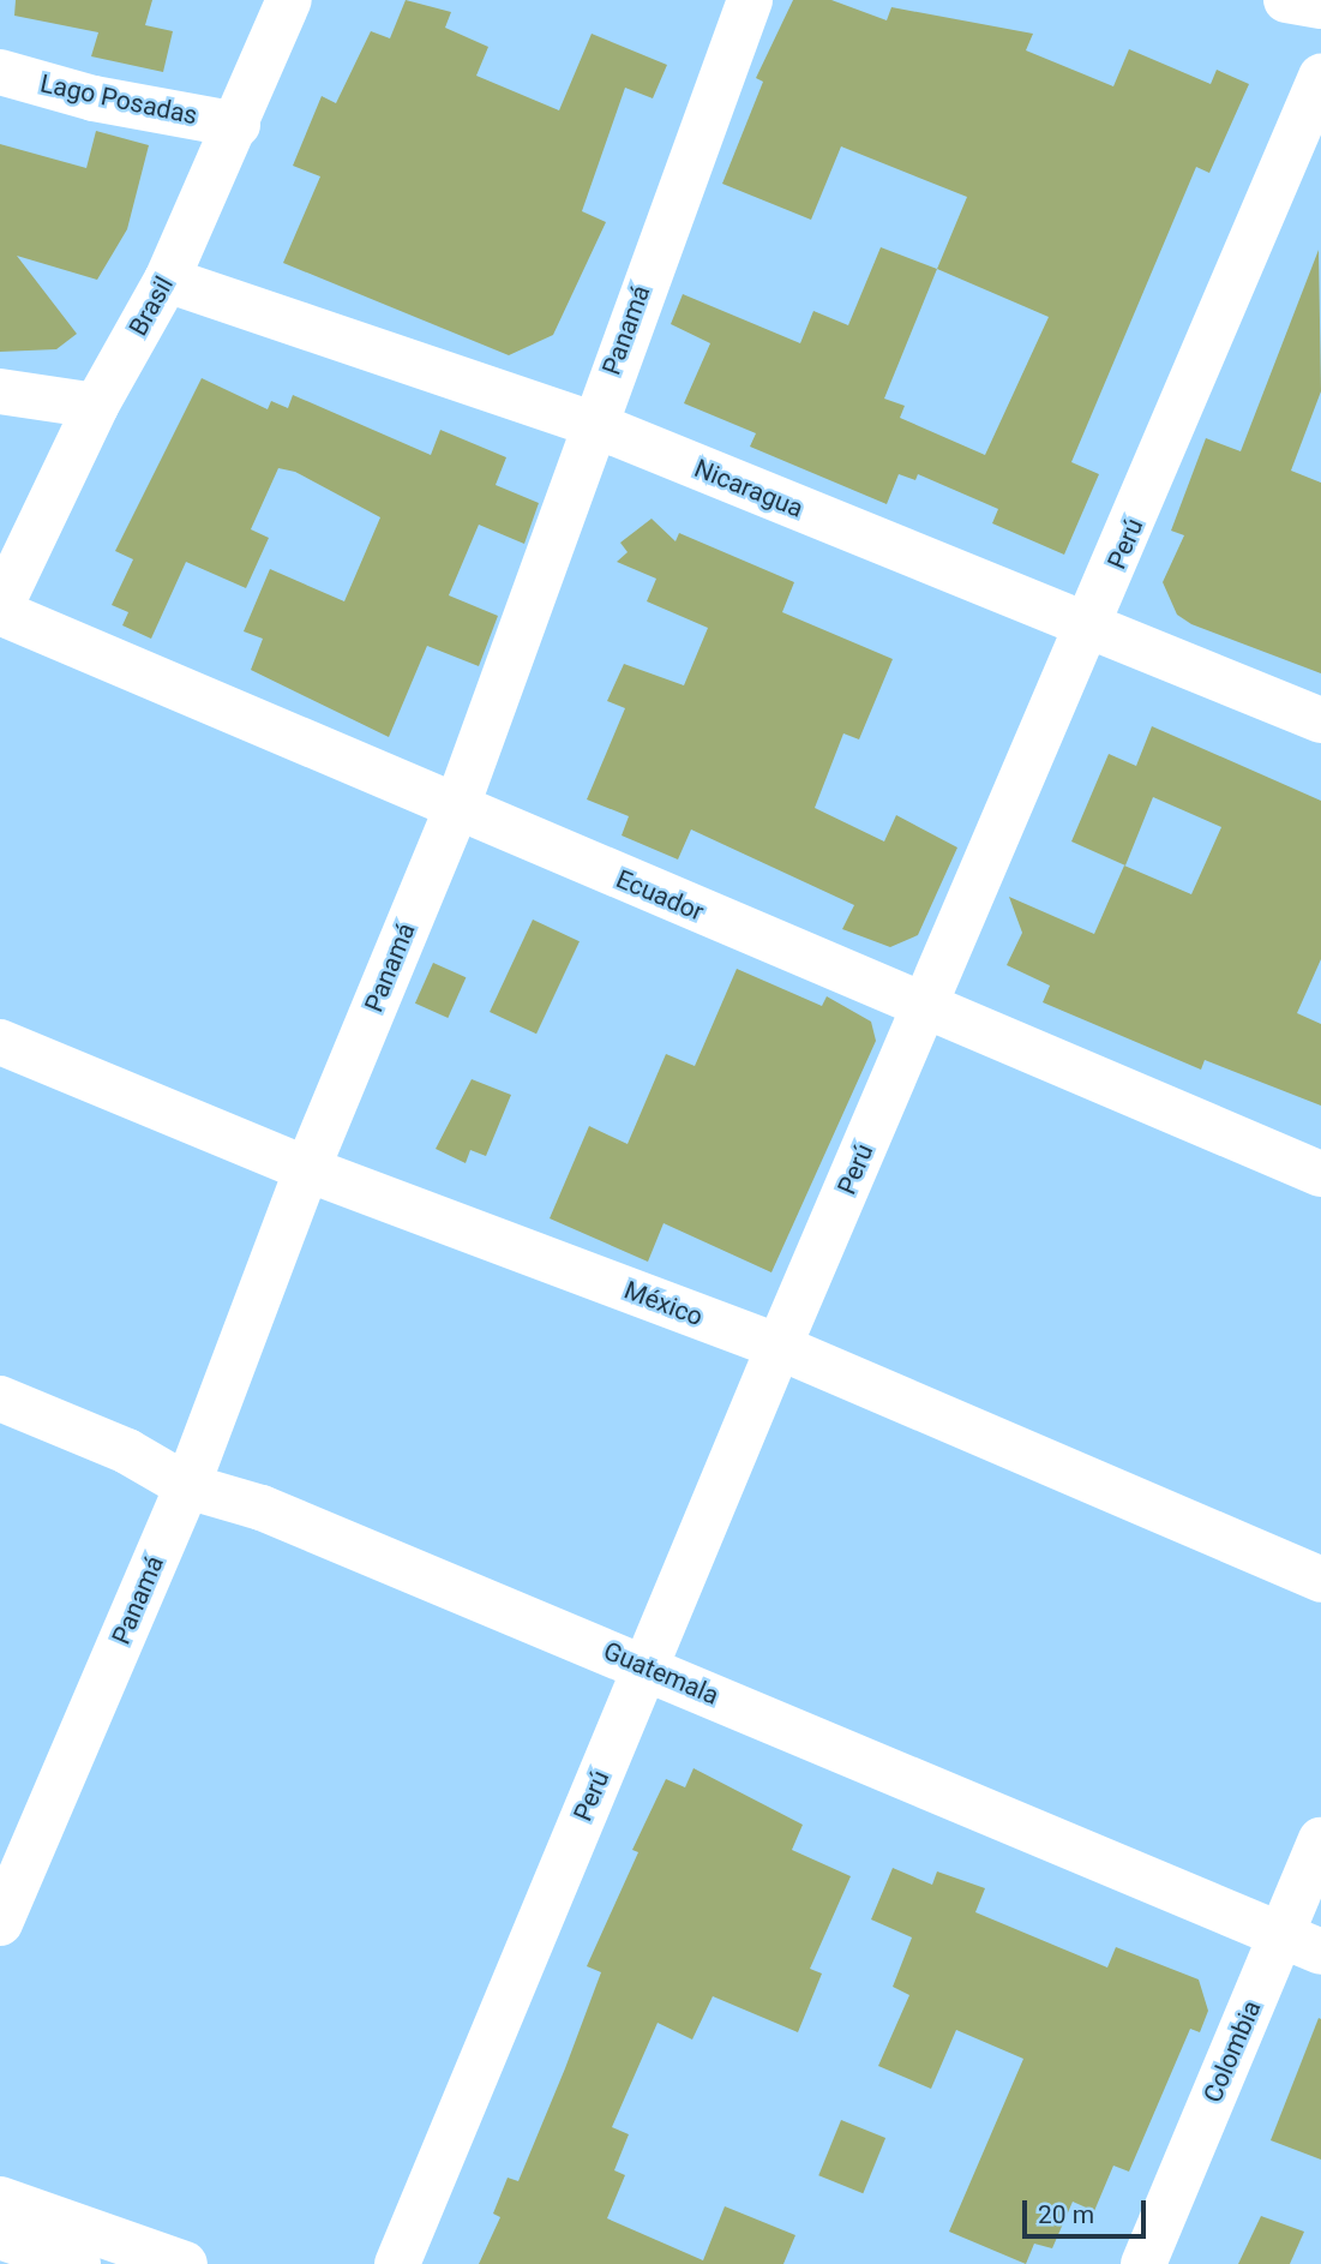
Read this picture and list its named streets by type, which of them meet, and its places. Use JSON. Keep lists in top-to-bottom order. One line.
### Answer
{"streets":{"street":["Lago Posadas","Brasil","Panamá","Nicaragua","Perú","Ecuador","México","Guatemala","Colombia"]},"crossings":[["Lago Posadas","Brasil"],["Brasil","Nicaragua"],["Brasil","Ecuador"],["Panamá","Nicaragua"],["Panamá","Ecuador"],["Panamá","México"],["Panamá","Guatemala"],["Nicaragua","Perú"],["Perú","Ecuador"],["Perú","México"],["Perú","Guatemala"],["Guatemala","Colombia"]],"scale_bar":"20 m"}
